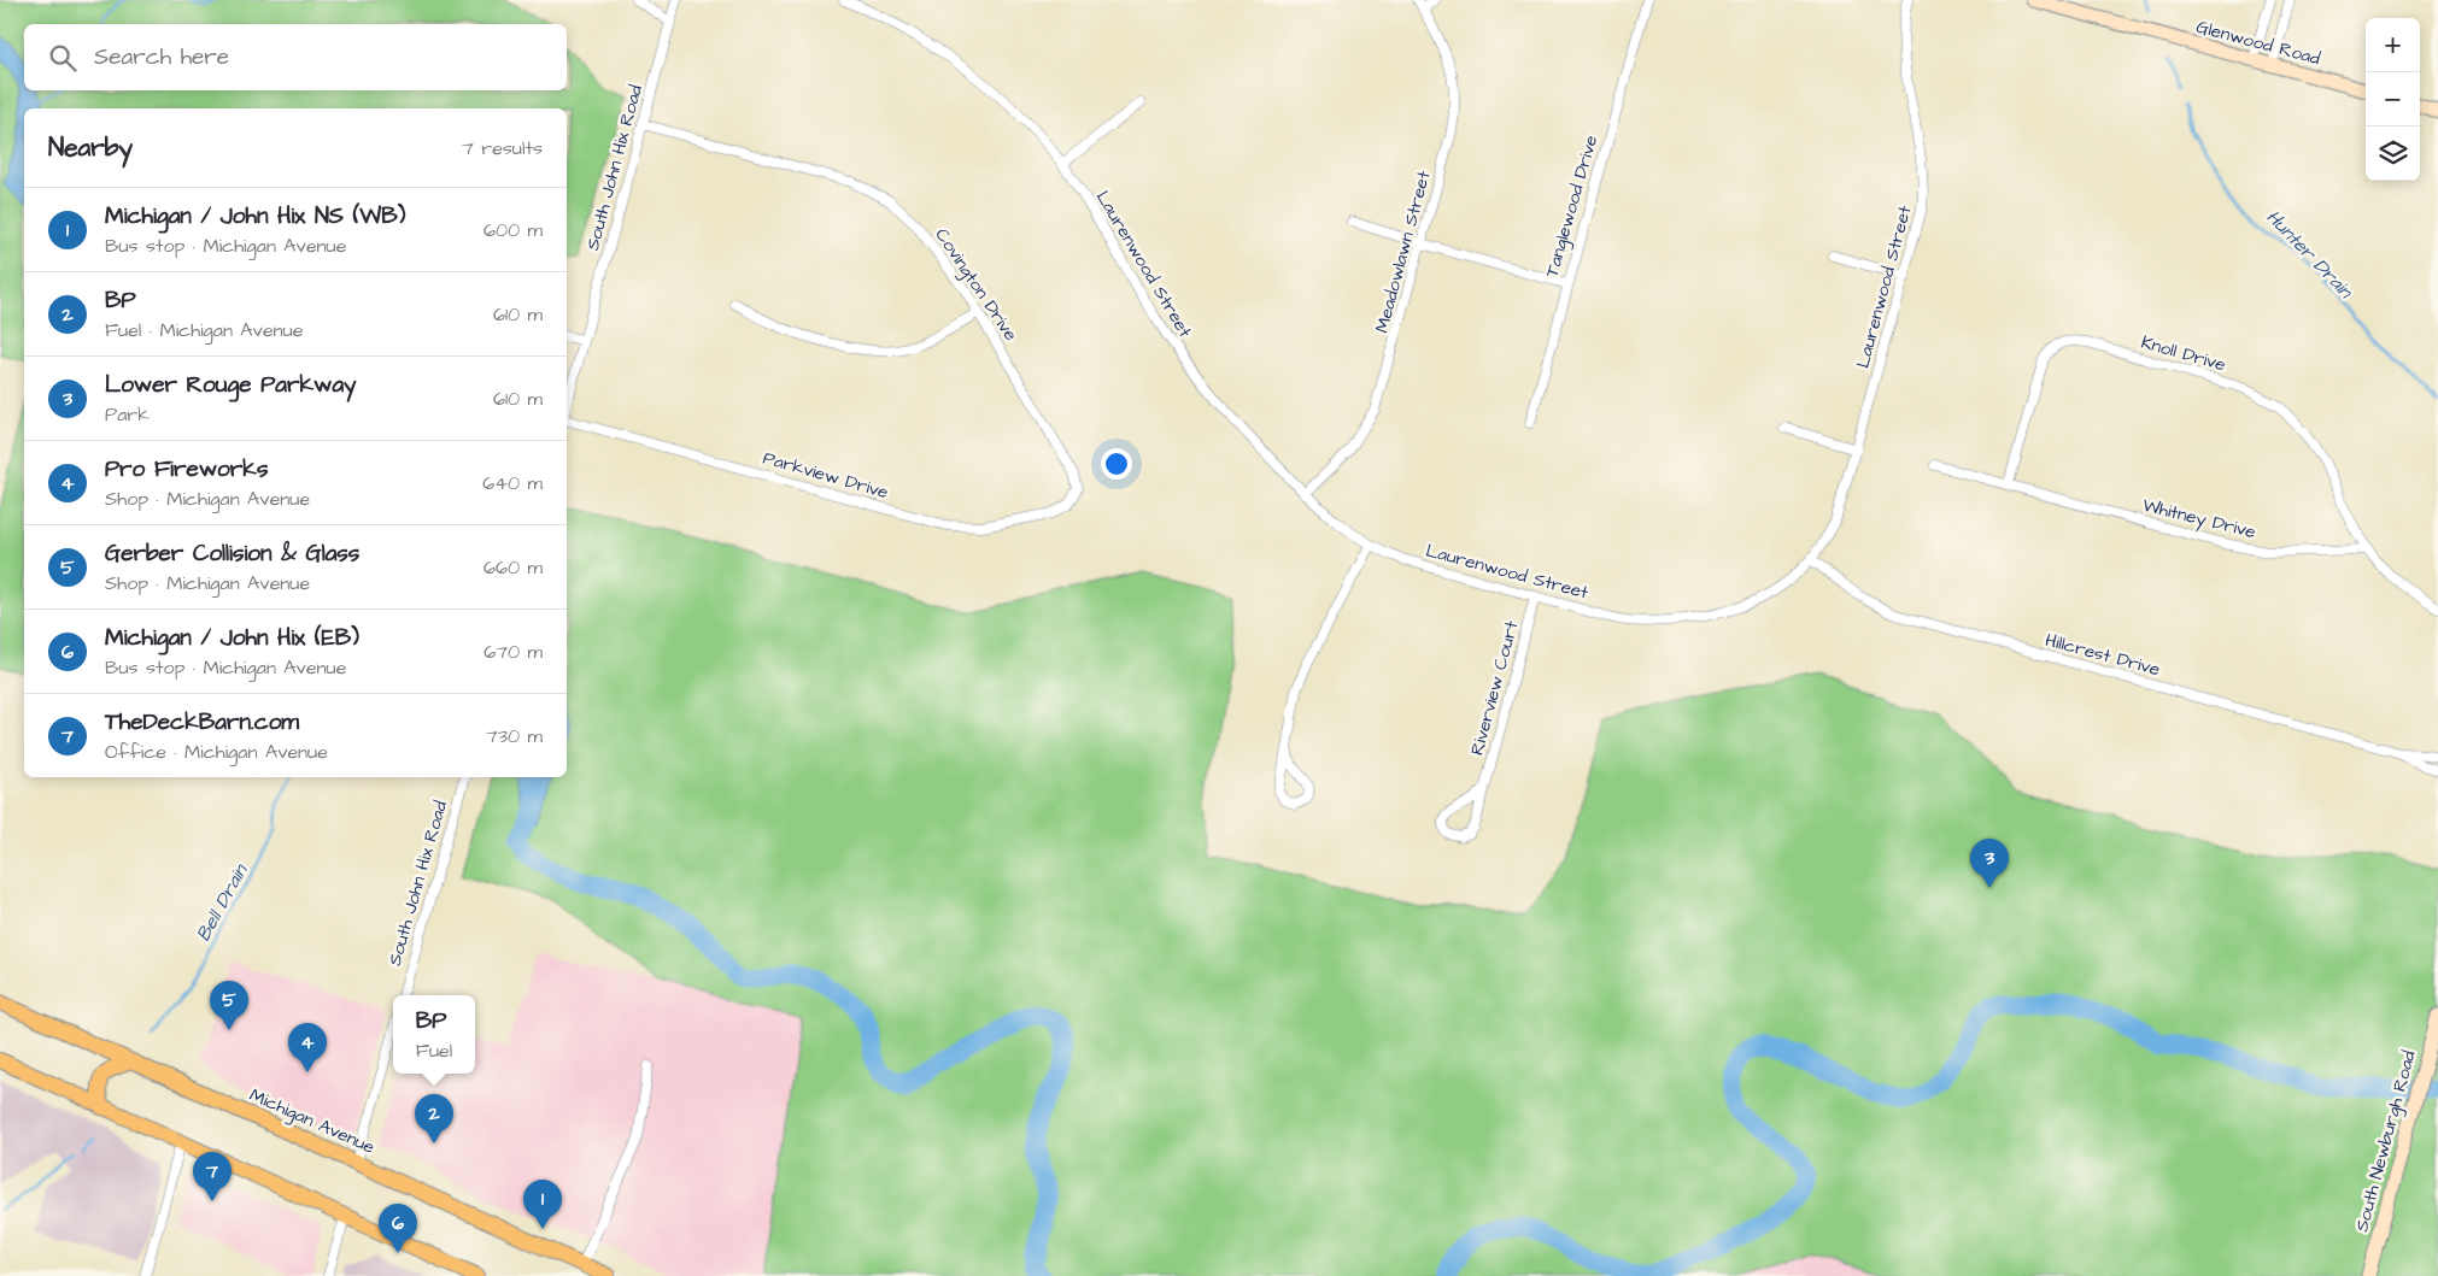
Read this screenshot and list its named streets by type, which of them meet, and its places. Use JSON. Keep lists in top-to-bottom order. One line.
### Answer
{"streets":{"main road":["Michigan Avenue"],"street":["Glenwood Road","South John Hix Road","Tanglewood Drive","Meadowlawn Street","Laurenwood Street","Covington Drive","Knoll Drive","Parkview Drive","Whitney Drive","Hillcrest Drive","Riverview Court","South Newburgh Road"]},"crossings":[["South John Hix Road","Covington Drive"],["Meadowlawn Street","Laurenwood Street"],["Laurenwood Street","Hillcrest Drive"],["Laurenwood Street","Riverview Court"],["Covington Drive","Parkview Drive"],["Knoll Drive","Whitney Drive"]],"water":["Hunter Drain","Bell Drain"],"page":{"map_buttons":["+","−"],"search":"Search here","heading":["Nearby","7 results"],"list":[{"mark":"1","name":"Michigan / John Hix NS (WB)","note":"Bus stop · Michigan Avenue","value":"600 m"},{"mark":"2","name":"BP","note":"Fuel · Michigan Avenue","value":"610 m"},{"mark":"3","name":"Lower Rouge Parkway","note":"Park","value":"610 m"},{"mark":"4","name":"Pro Fireworks","note":"Shop · Michigan Avenue","value":"640 m"},{"mark":"5","name":"Gerber Collision & Glass","note":"Shop · Michigan Avenue","value":"660 m"},{"mark":"6","name":"Michigan / John Hix (EB)","note":"Bus stop · Michigan Avenue","value":"670 m"},{"mark":"7","name":"TheDeckBarn.com","note":"Office · Michigan Avenue","value":"730 m"}],"pins":["3","5","4","2","7","1","6"],"popup":["BP","Fuel"]}}
